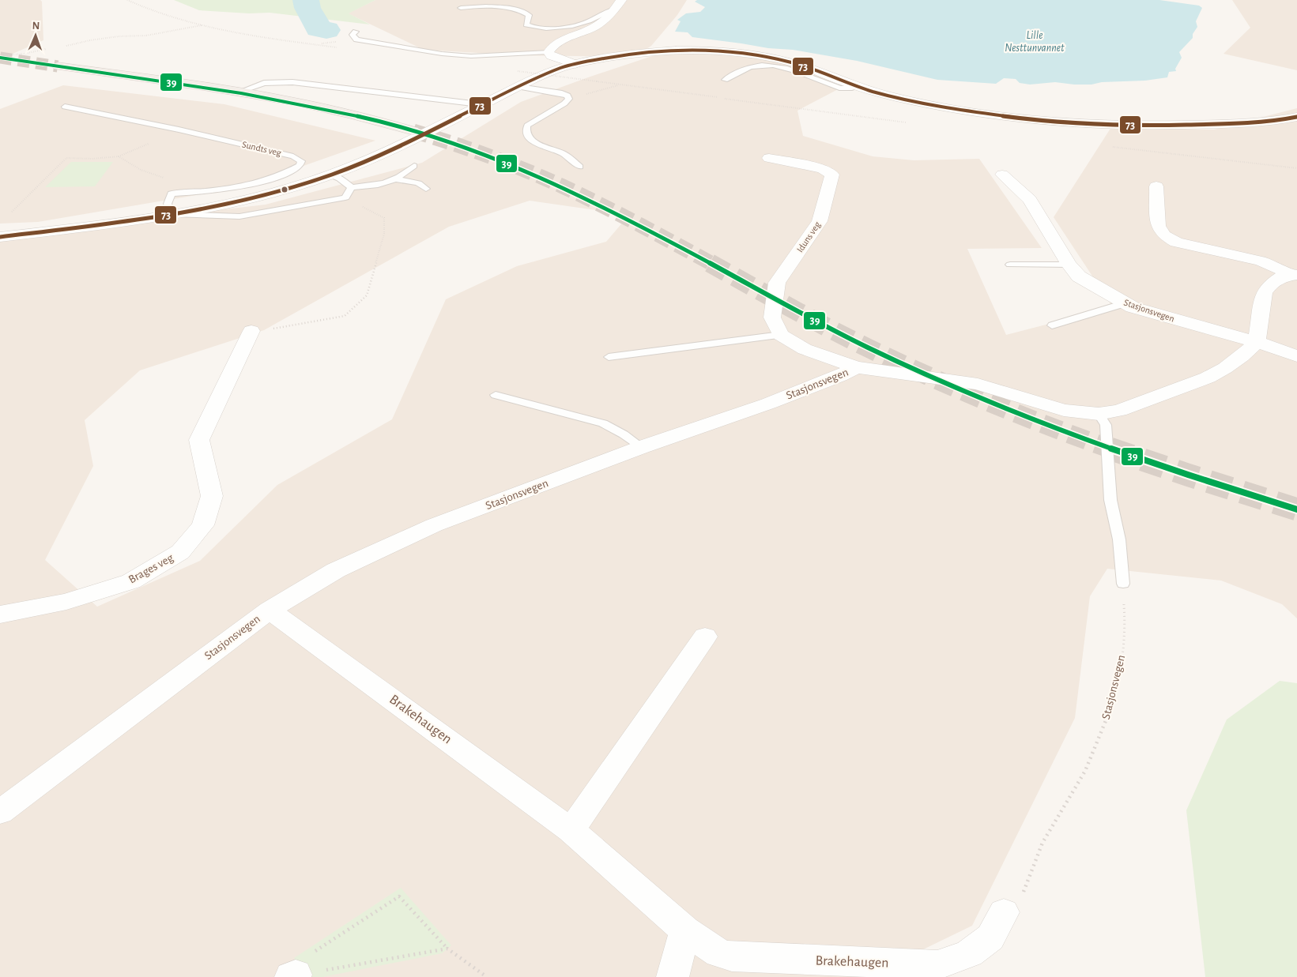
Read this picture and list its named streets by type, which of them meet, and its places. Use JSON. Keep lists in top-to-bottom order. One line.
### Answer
{"streets":{"street":["Iduns veg","Stasjonsvegen","Brages veg","Brakehaugen"],"lane":["Sundts veg"]},"crossings":[["Stasjonsvegen","Brakehaugen"]],"water":["Lille Nesttunvannet"],"lines":["transit line 73","transit line 39"],"north":"top"}
